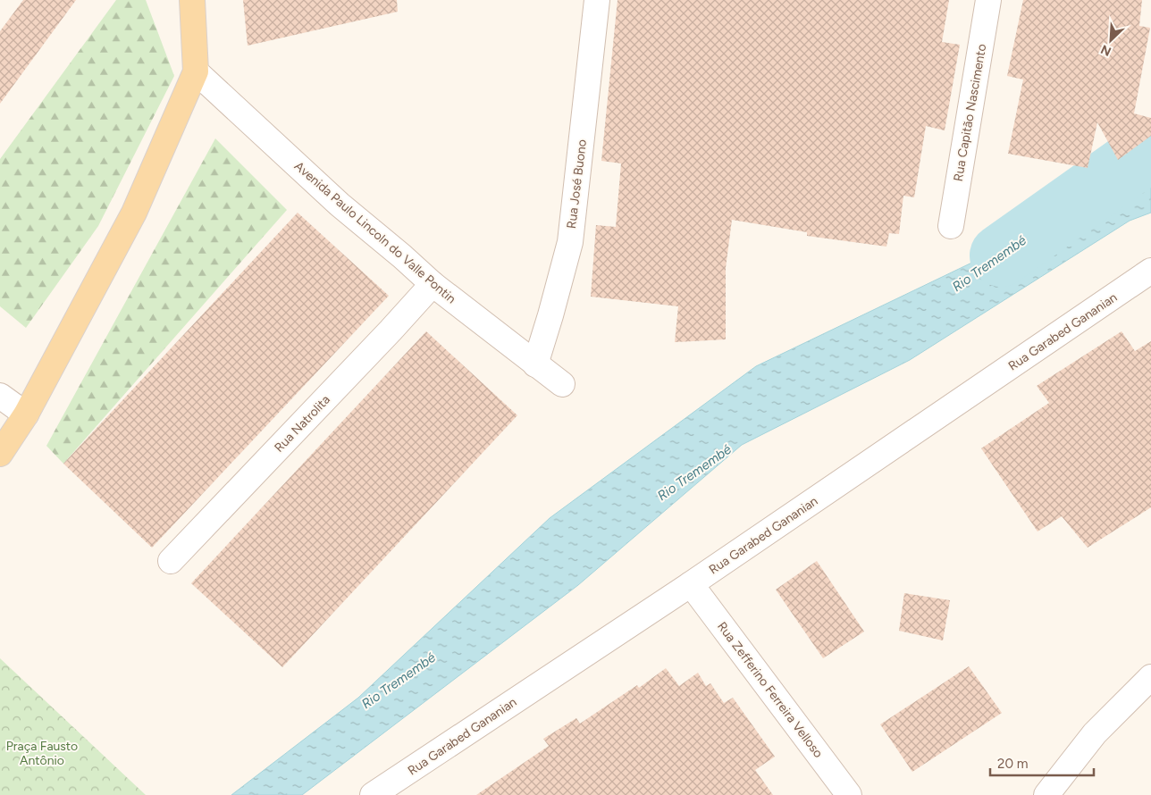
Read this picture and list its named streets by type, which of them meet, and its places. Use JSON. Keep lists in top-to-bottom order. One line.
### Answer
{"streets":{"street":["Rua Capitão Nascimento","Rua José Buono","Avenida Paulo Lincoln do Valle Pontin","Rua Garabed Gananian","Rua Natrolita","Rua Zefferino Ferreira Velloso"]},"crossings":[["Rua José Buono","Avenida Paulo Lincoln do Valle Pontin"],["Avenida Paulo Lincoln do Valle Pontin","Rua Natrolita"],["Rua Garabed Gananian","Rua Zefferino Ferreira Velloso"]],"water":["Rio Tremembé"],"parks":["Praça Fausto Antônio"],"scale_bar":"20 m","north":"bottom left"}
